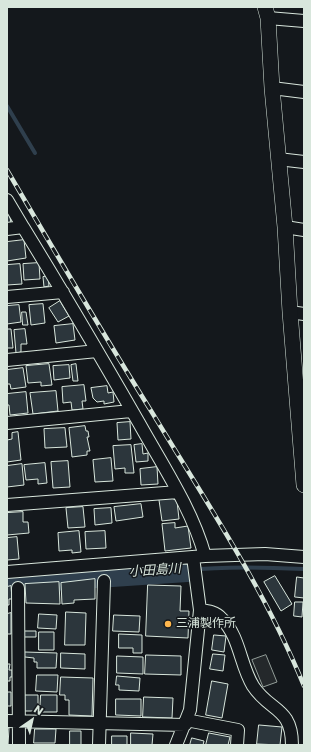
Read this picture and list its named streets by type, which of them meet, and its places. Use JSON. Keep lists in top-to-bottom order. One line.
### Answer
{"water":["小田島川"],"places":["三浦製作所"],"north":"top right"}
